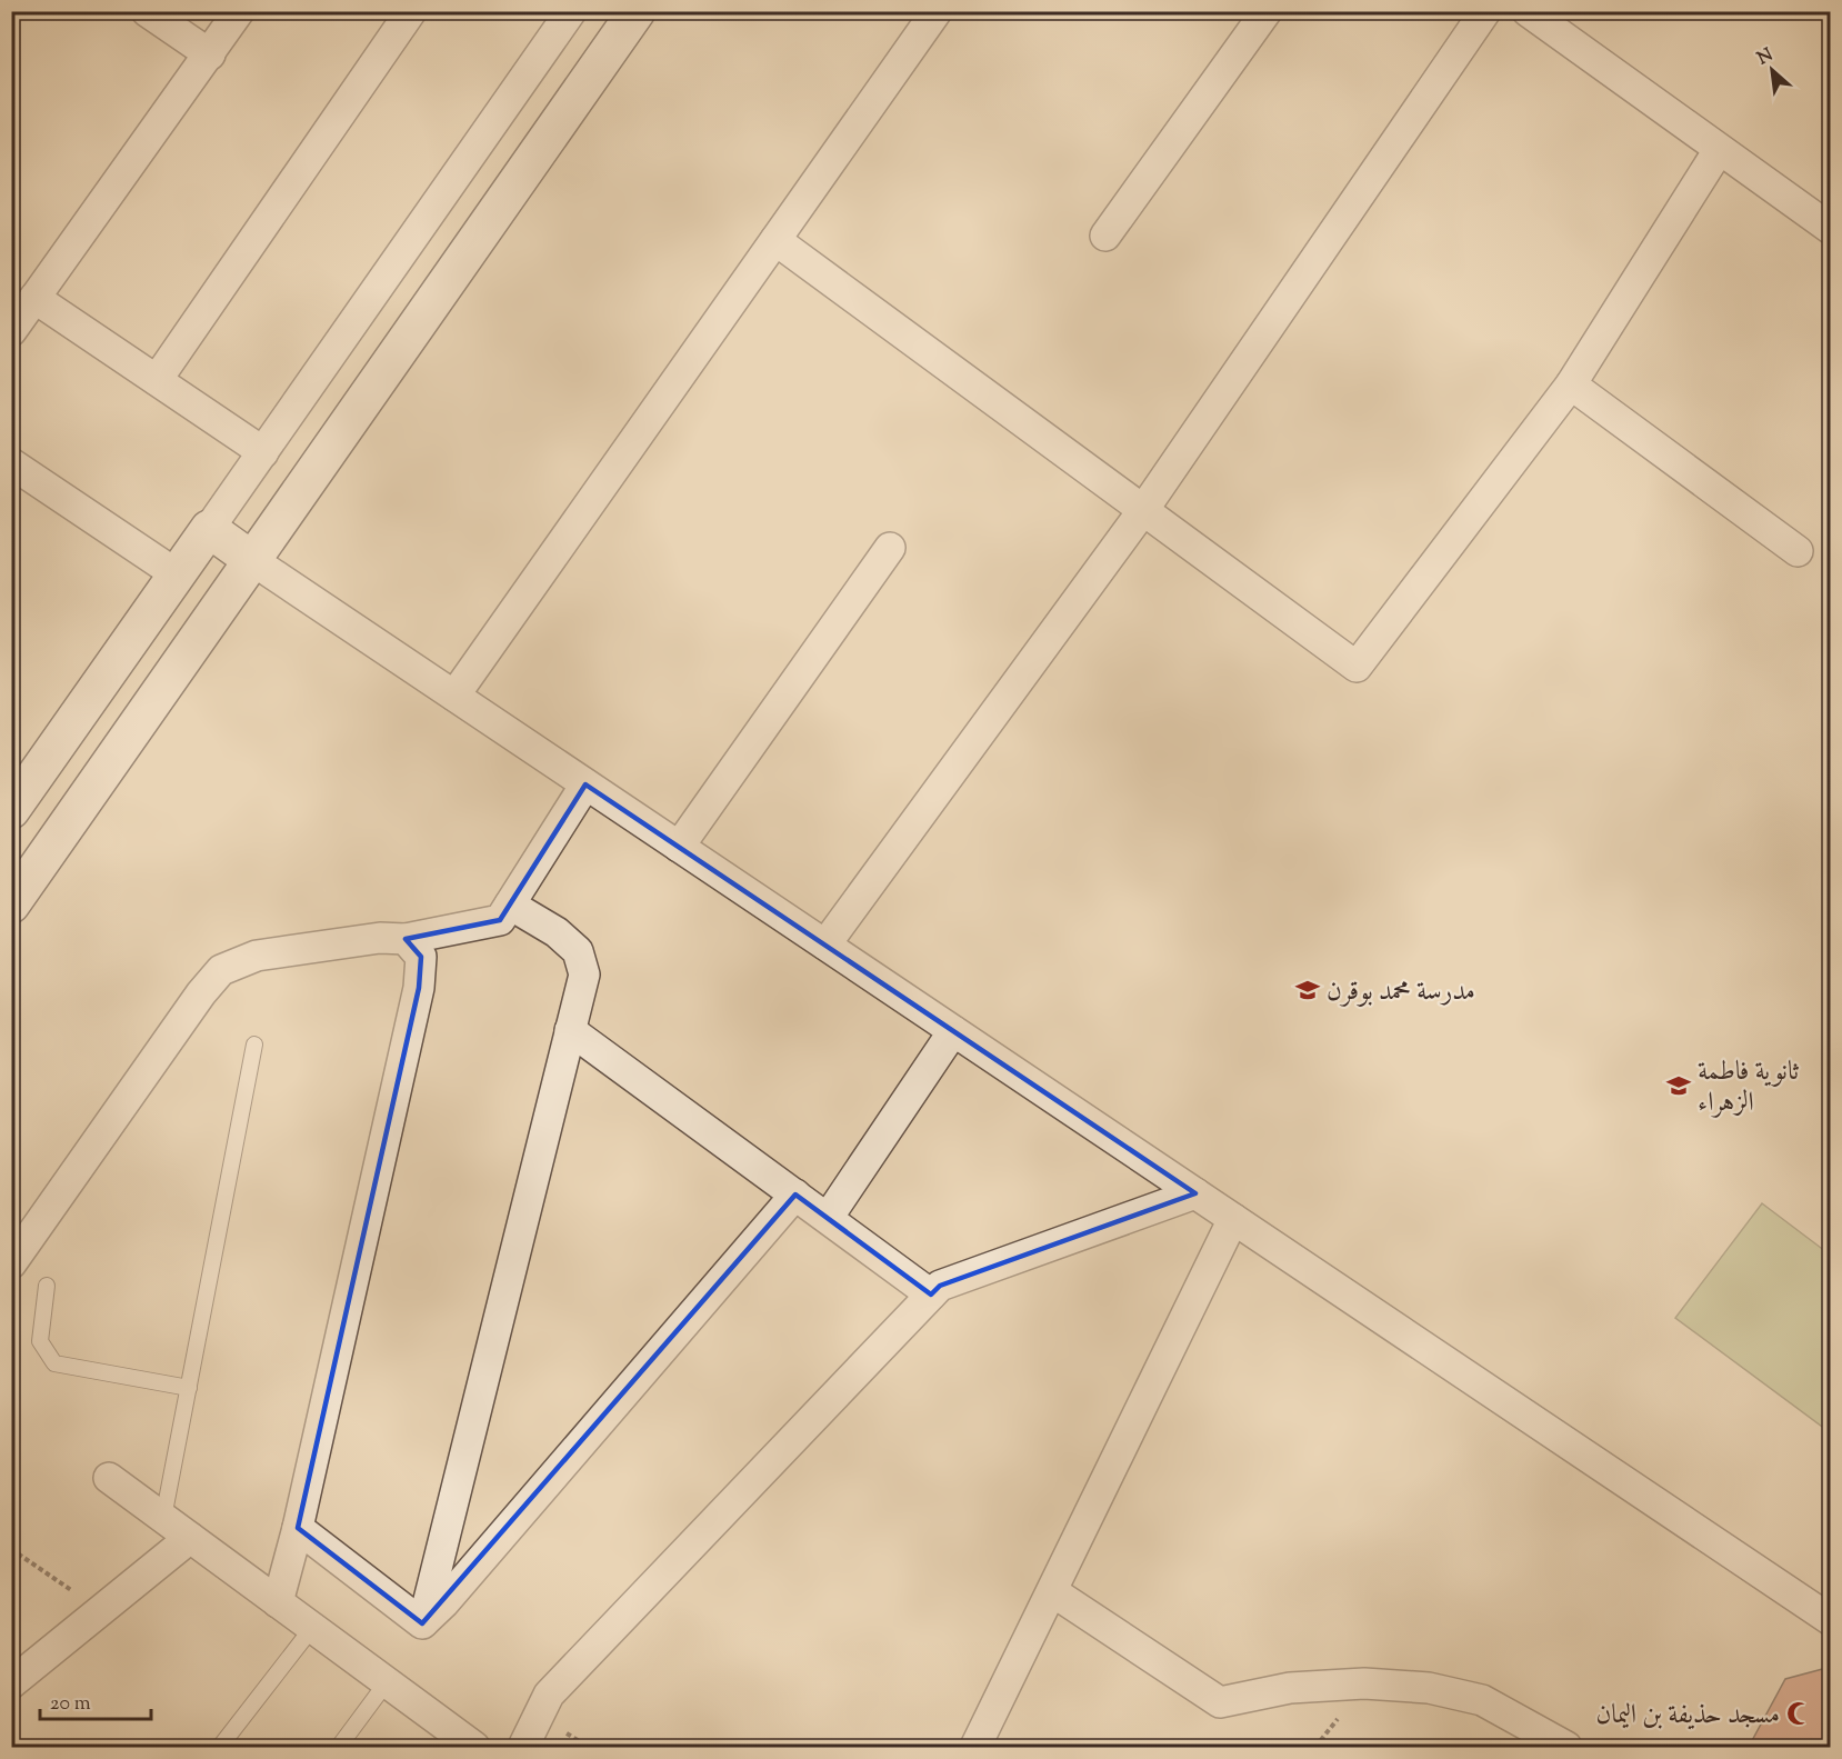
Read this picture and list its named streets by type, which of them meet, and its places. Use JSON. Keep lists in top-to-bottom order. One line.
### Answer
{"places":{"school or university":["مدرسة محمد بوقرن","ثانوية فاطمة الزهراء"],"mosque":["مسجد حذيفة بن اليمان"]},"scale_bar":"20 m","north":"top left"}
